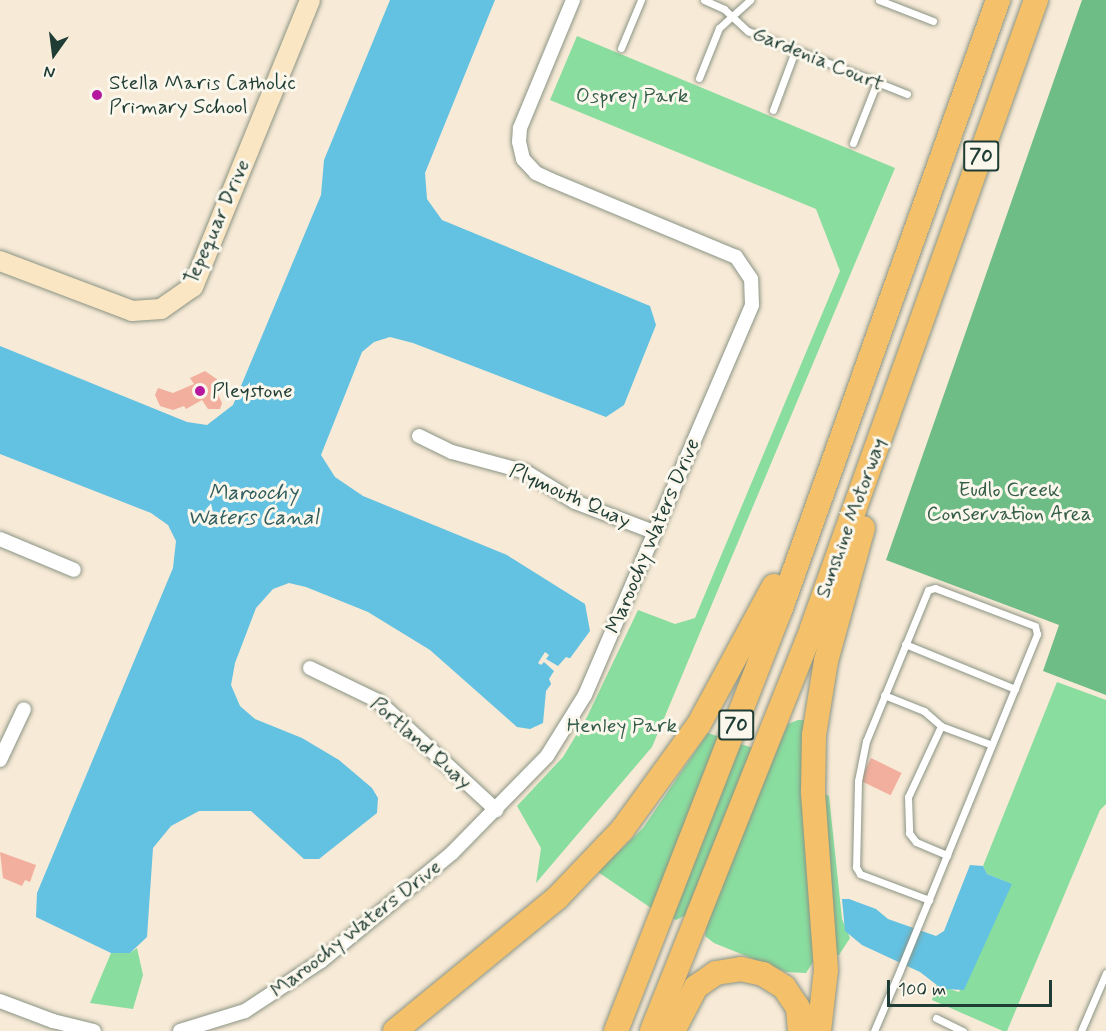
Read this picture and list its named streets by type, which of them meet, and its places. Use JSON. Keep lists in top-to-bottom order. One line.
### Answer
{"streets":{"highway":["70","Sunshine Motorway"],"street":["Tepequar Drive","Plymouth Quay","Maroochy Waters Drive","Portland Quay"],"lane":["Gardenia Court"]},"crossings":[["Plymouth Quay","Maroochy Waters Drive"],["Maroochy Waters Drive","Portland Quay"]],"water":["Maroochy Waters Canal"],"parks":["Osprey Park","Eudlo Creek Conservation Area","Henley Park"],"places":["Stella Maris Catholic Primary School","Pleystone"],"scale_bar":"100 m","north":"bottom"}
